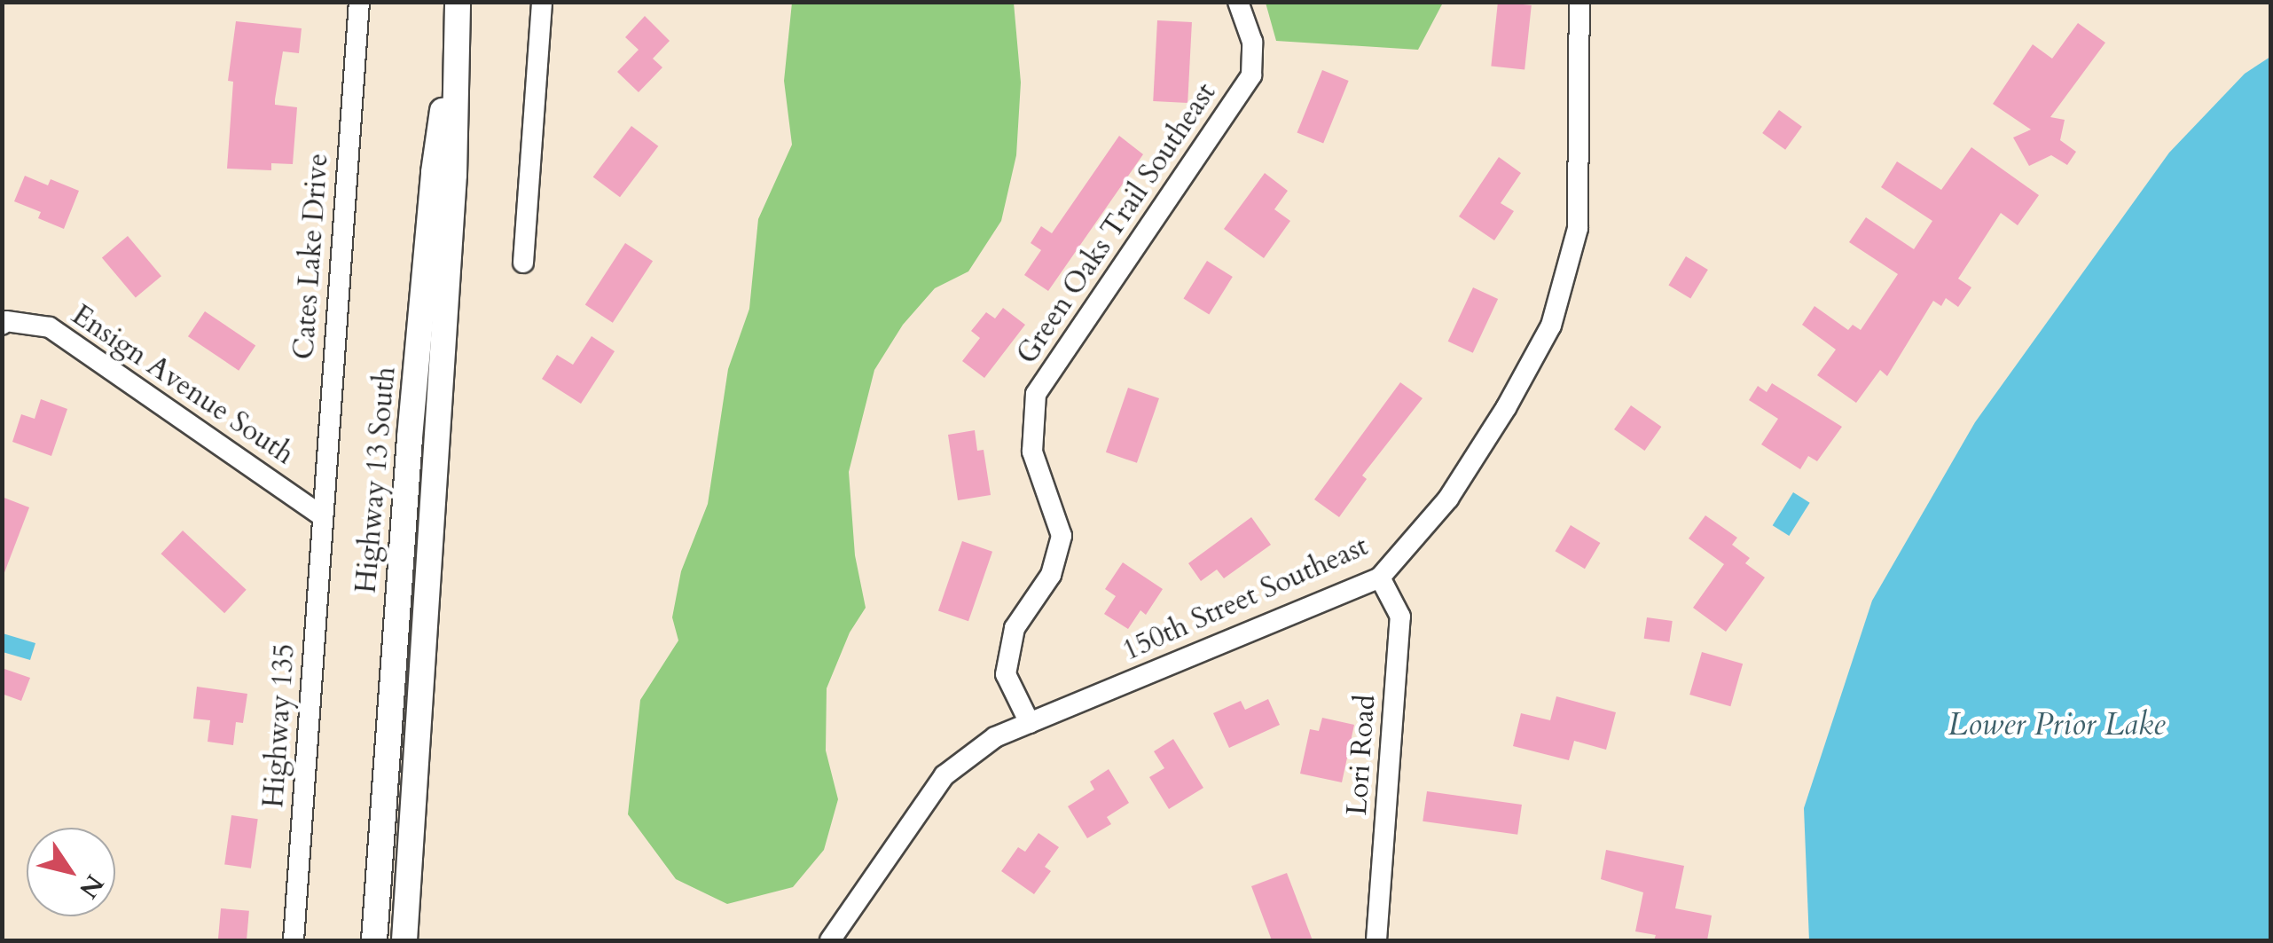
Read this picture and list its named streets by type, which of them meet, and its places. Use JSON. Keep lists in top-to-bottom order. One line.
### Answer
{"streets":{"main road":["Highway 13 South"],"street":["Green Oaks Trail Southeast","Cates Lake Drive","Ensign Avenue South","150th Street Southeast","Highway 135","Lori Road"]},"crossings":[["Green Oaks Trail Southeast","150th Street Southeast"],["Cates Lake Drive","Ensign Avenue South"],["Cates Lake Drive","Highway 135"],["Ensign Avenue South","Highway 135"],["150th Street Southeast","Lori Road"]],"water":["Lower Prior Lake"],"north":"bottom right"}
